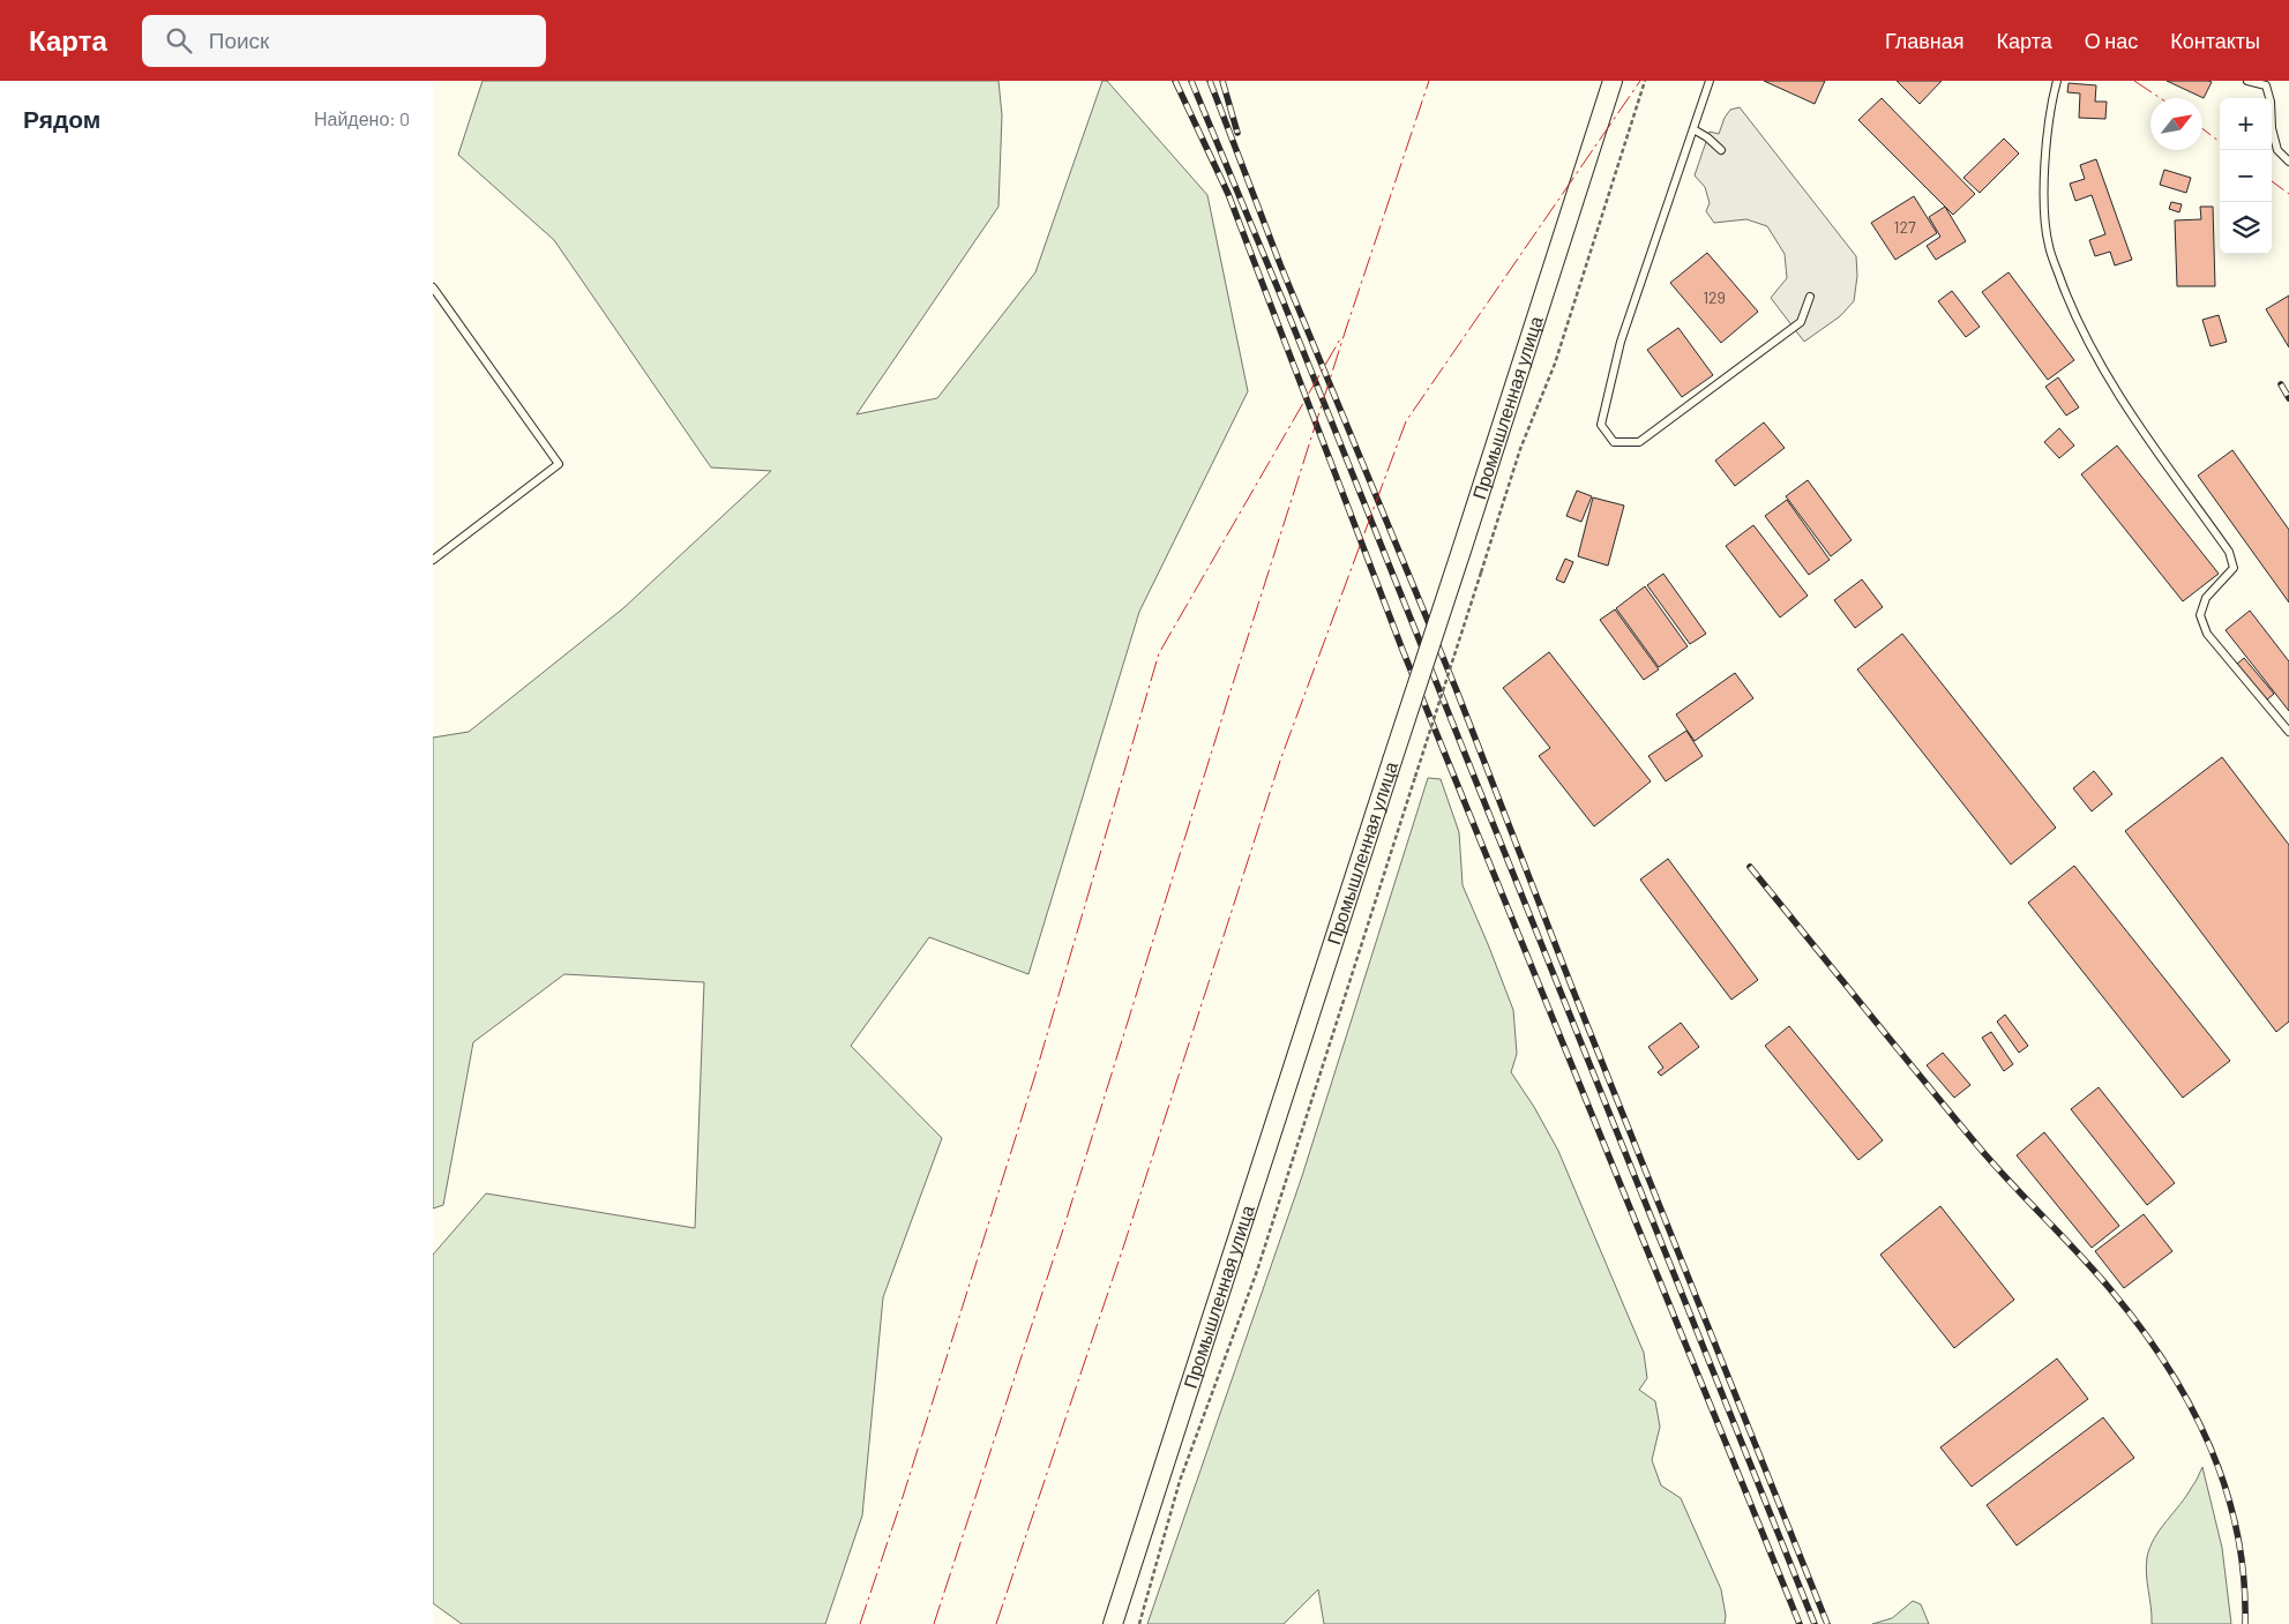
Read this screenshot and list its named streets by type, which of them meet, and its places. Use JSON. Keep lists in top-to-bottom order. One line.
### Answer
{"streets":{"street":["Промышленная улица"]},"house_numbers":["127","129"],"north":"top right","page":{"header":"Карта","search":"Поиск","nav":["Главная","Карта","О нас","Контакты"],"heading":["Рядом","Найдено: 0"],"map_buttons":["+","−"]}}
